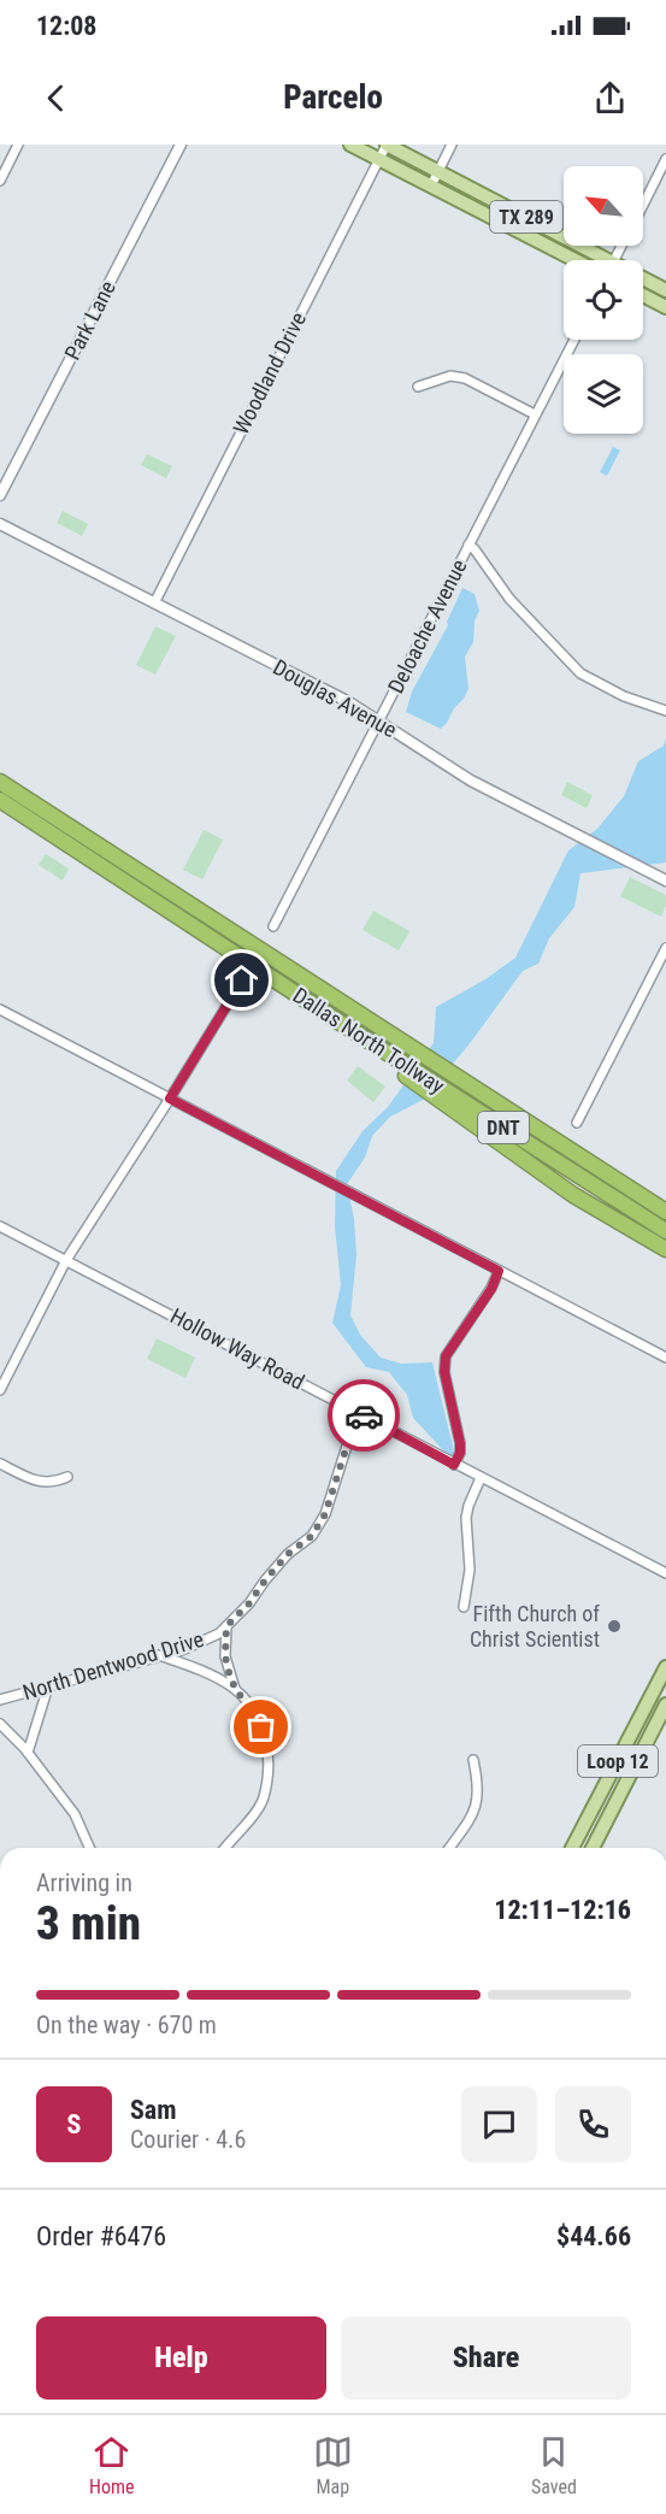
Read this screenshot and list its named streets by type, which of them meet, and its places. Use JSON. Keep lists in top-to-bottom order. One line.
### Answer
{"streets":{"highway":["Dallas North Tollway","DNT"],"main road":["TX 289","Loop 12"],"street":["Park Lane","Woodland Drive","Deloache Avenue","Douglas Avenue","Hollow Way Road","North Dentwood Drive"]},"crossings":[["TX 289","Woodland Drive"],["Woodland Drive","Douglas Avenue"],["Deloache Avenue","Douglas Avenue"],["Hollow Way Road","North Dentwood Drive"]],"places":["Fifth Church of Christ Scientist"],"north":"top left","page":{"status":"12:08","header":"Parcelo","heading":["3 min","Arriving in","12:11–12:16"],"panel":["Sam","Courier · 4.6","Order #6476","$44.66"],"bar":"On the way · 670 m","round":"S","buttons":["Help","Share"],"tabs":["Home","Map","Saved"]}}
